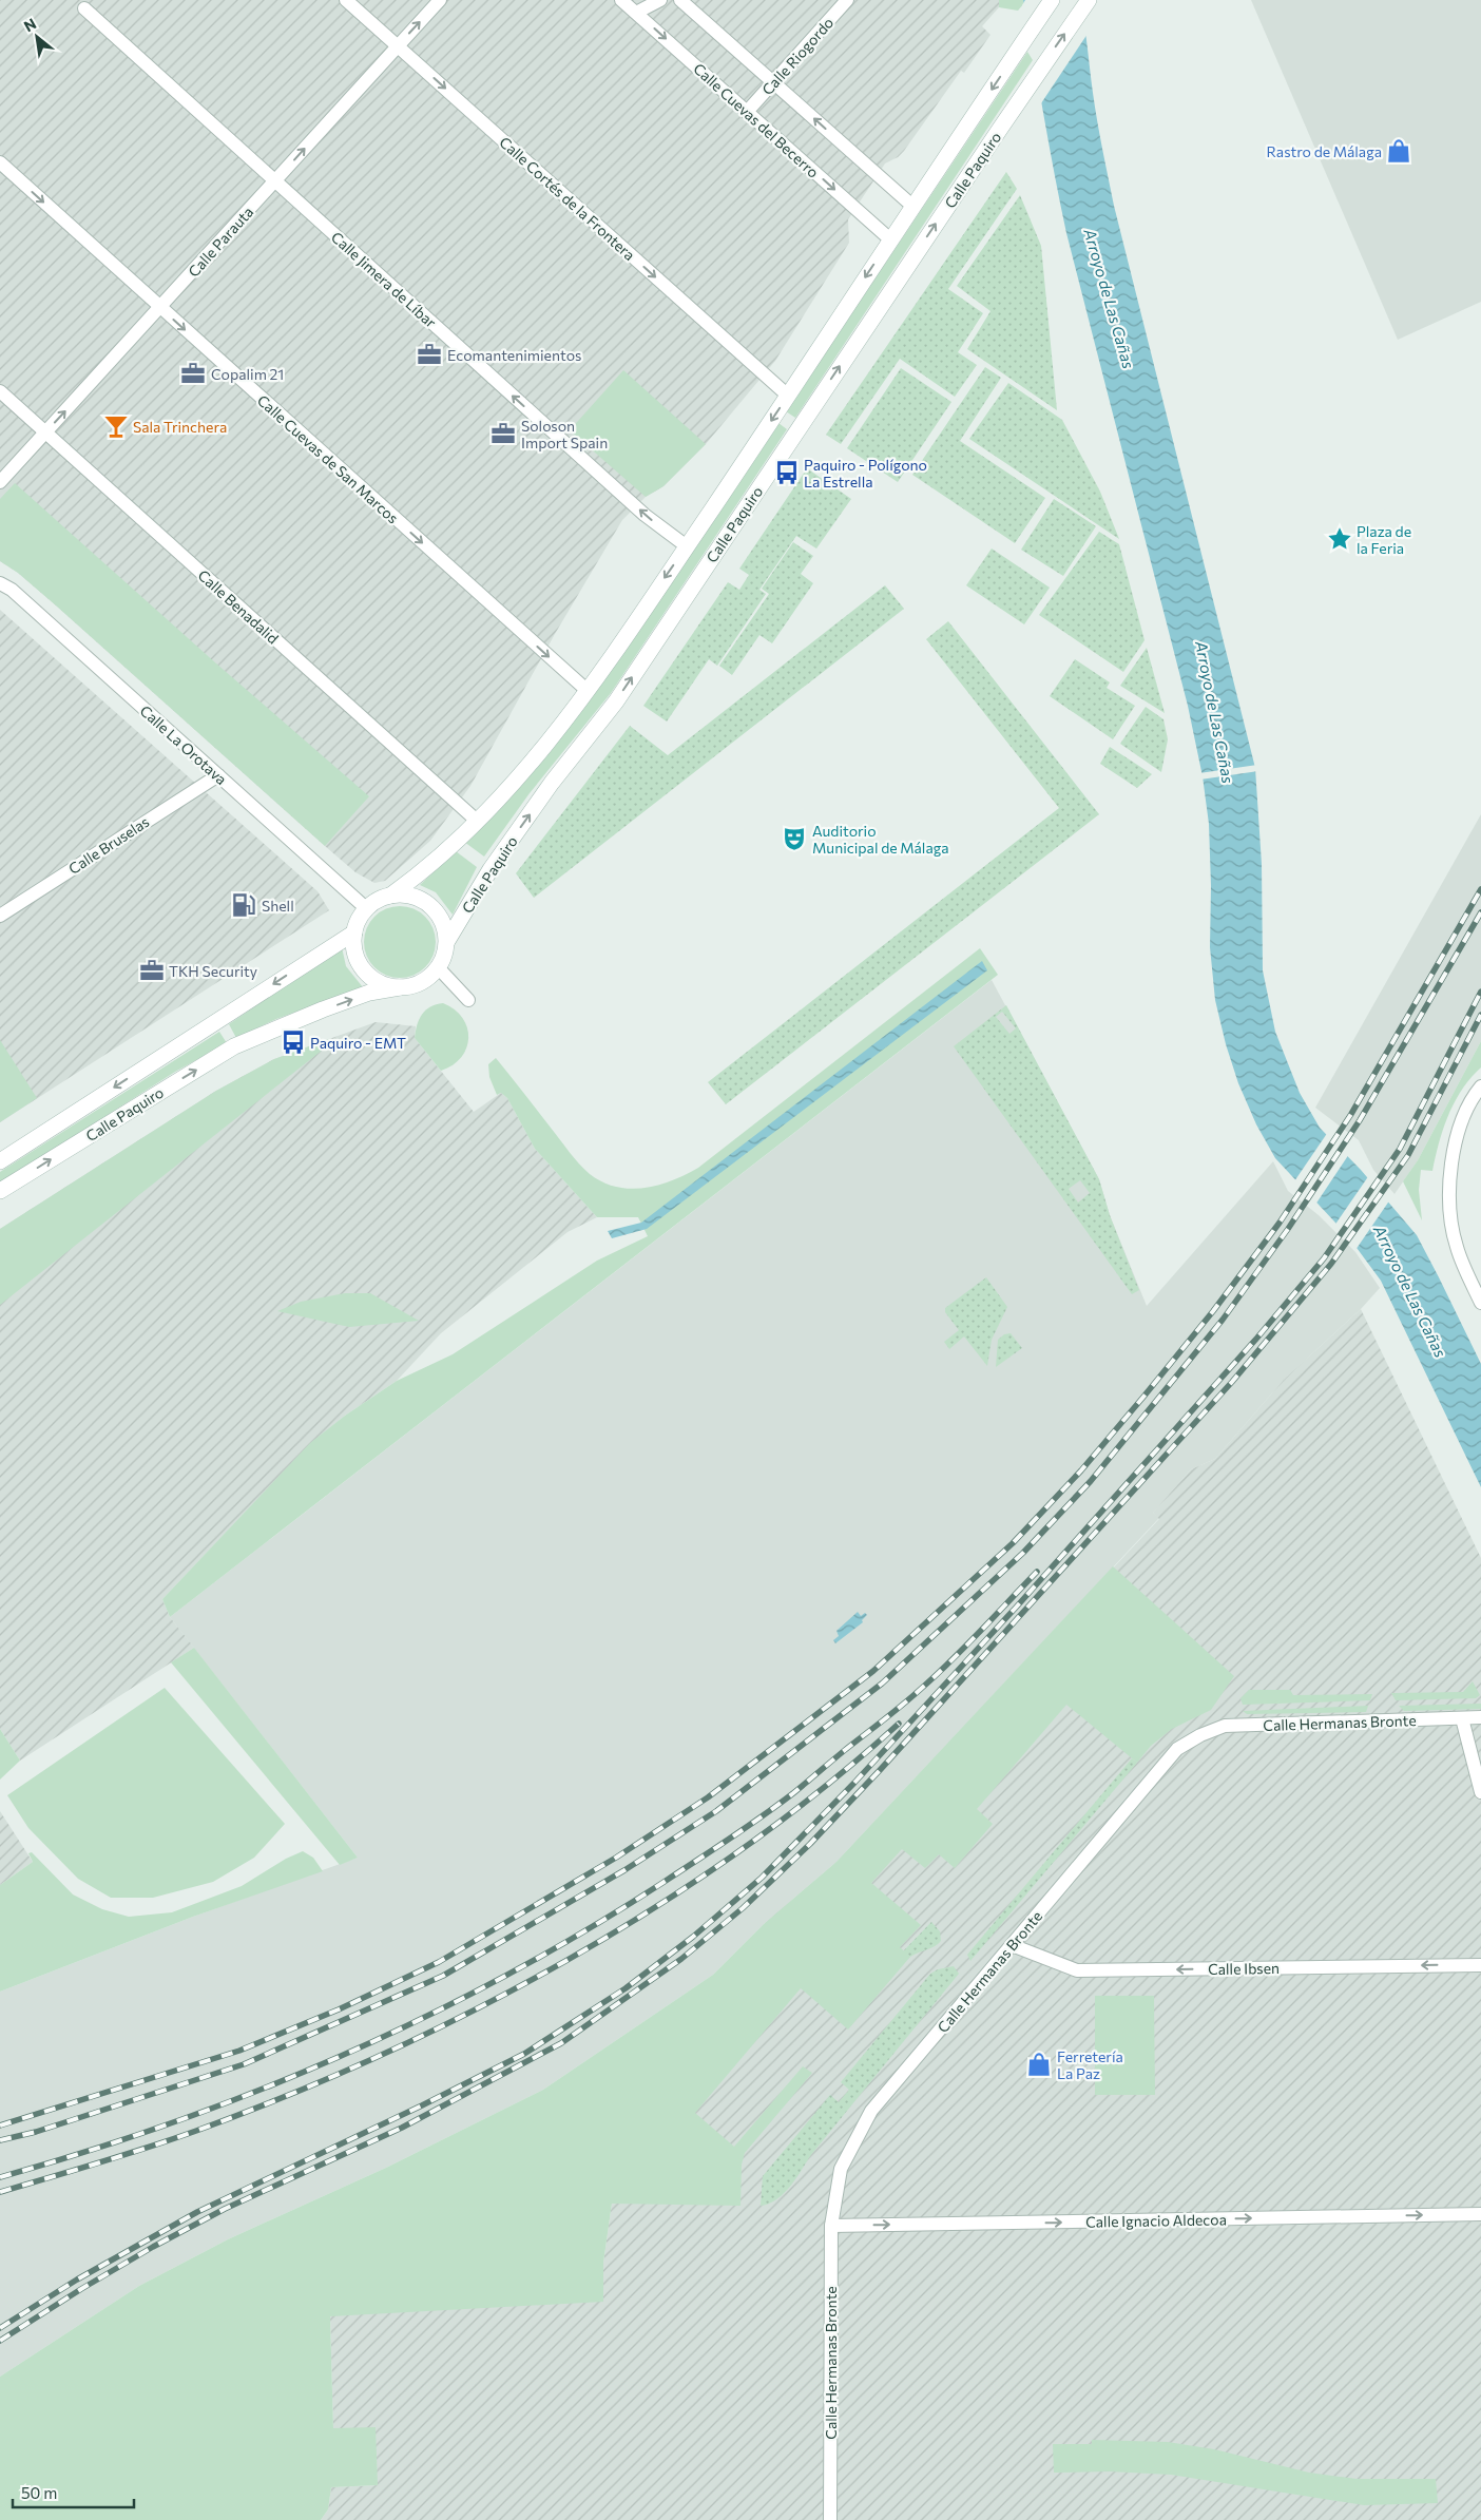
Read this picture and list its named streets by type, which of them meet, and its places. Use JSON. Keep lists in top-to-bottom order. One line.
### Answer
{"streets":{"main road":["Calle Paquiro"],"street":["Calle Riogordo","Calle Cuevas del Becerro","Calle Cortés de la Frontera","Calle Parauta","Calle Jimera de Líbar","Calle Cuevas de San Marcos","Calle Benadalid","Calle La Orotava","Calle Bruselas","Calle Hermanas Bronte","Calle Ibsen","Calle Ignacio Aldecoa"]},"crossings":[["Calle Riogordo","Calle Cuevas del Becerro"],["Calle Cuevas del Becerro","Calle Paquiro"],["Calle Paquiro","Calle Cortés de la Frontera"],["Calle Paquiro","Calle Jimera de Líbar"],["Calle Paquiro","Calle Cuevas de San Marcos"],["Calle Paquiro","Calle Benadalid"],["Calle Paquiro","Calle La Orotava"],["Calle Cortés de la Frontera","Calle Parauta"],["Calle Parauta","Calle Jimera de Líbar"],["Calle Parauta","Calle Cuevas de San Marcos"],["Calle Parauta","Calle Benadalid"],["Calle La Orotava","Calle Bruselas"],["Calle Hermanas Bronte","Calle Ibsen"],["Calle Hermanas Bronte","Calle Ignacio Aldecoa"]],"one_way":["Calle Cortés de la Frontera","Calle Parauta","Calle Jimera de Líbar","Calle Cuevas de San Marcos","Calle Ibsen","Calle Ignacio Aldecoa"],"water":["Arroyo de Las Cañas"],"places":{"shop":["Rastro de Málaga","Ferretería La Paz"],"office":["Ecomantenimientos","Copalim 21","Soloson Import Spain","TKH Security"],"bar":["Sala Trinchera"],"bus stop":["Paquiro - Polígono La Estrella","Paquiro - EMT"],"place":["Plaza de la Feria"],"theatre":["Auditorio Municipal de Málaga"],"fuel station":["Shell"]},"scale_bar":"50 m","north":"top left"}
